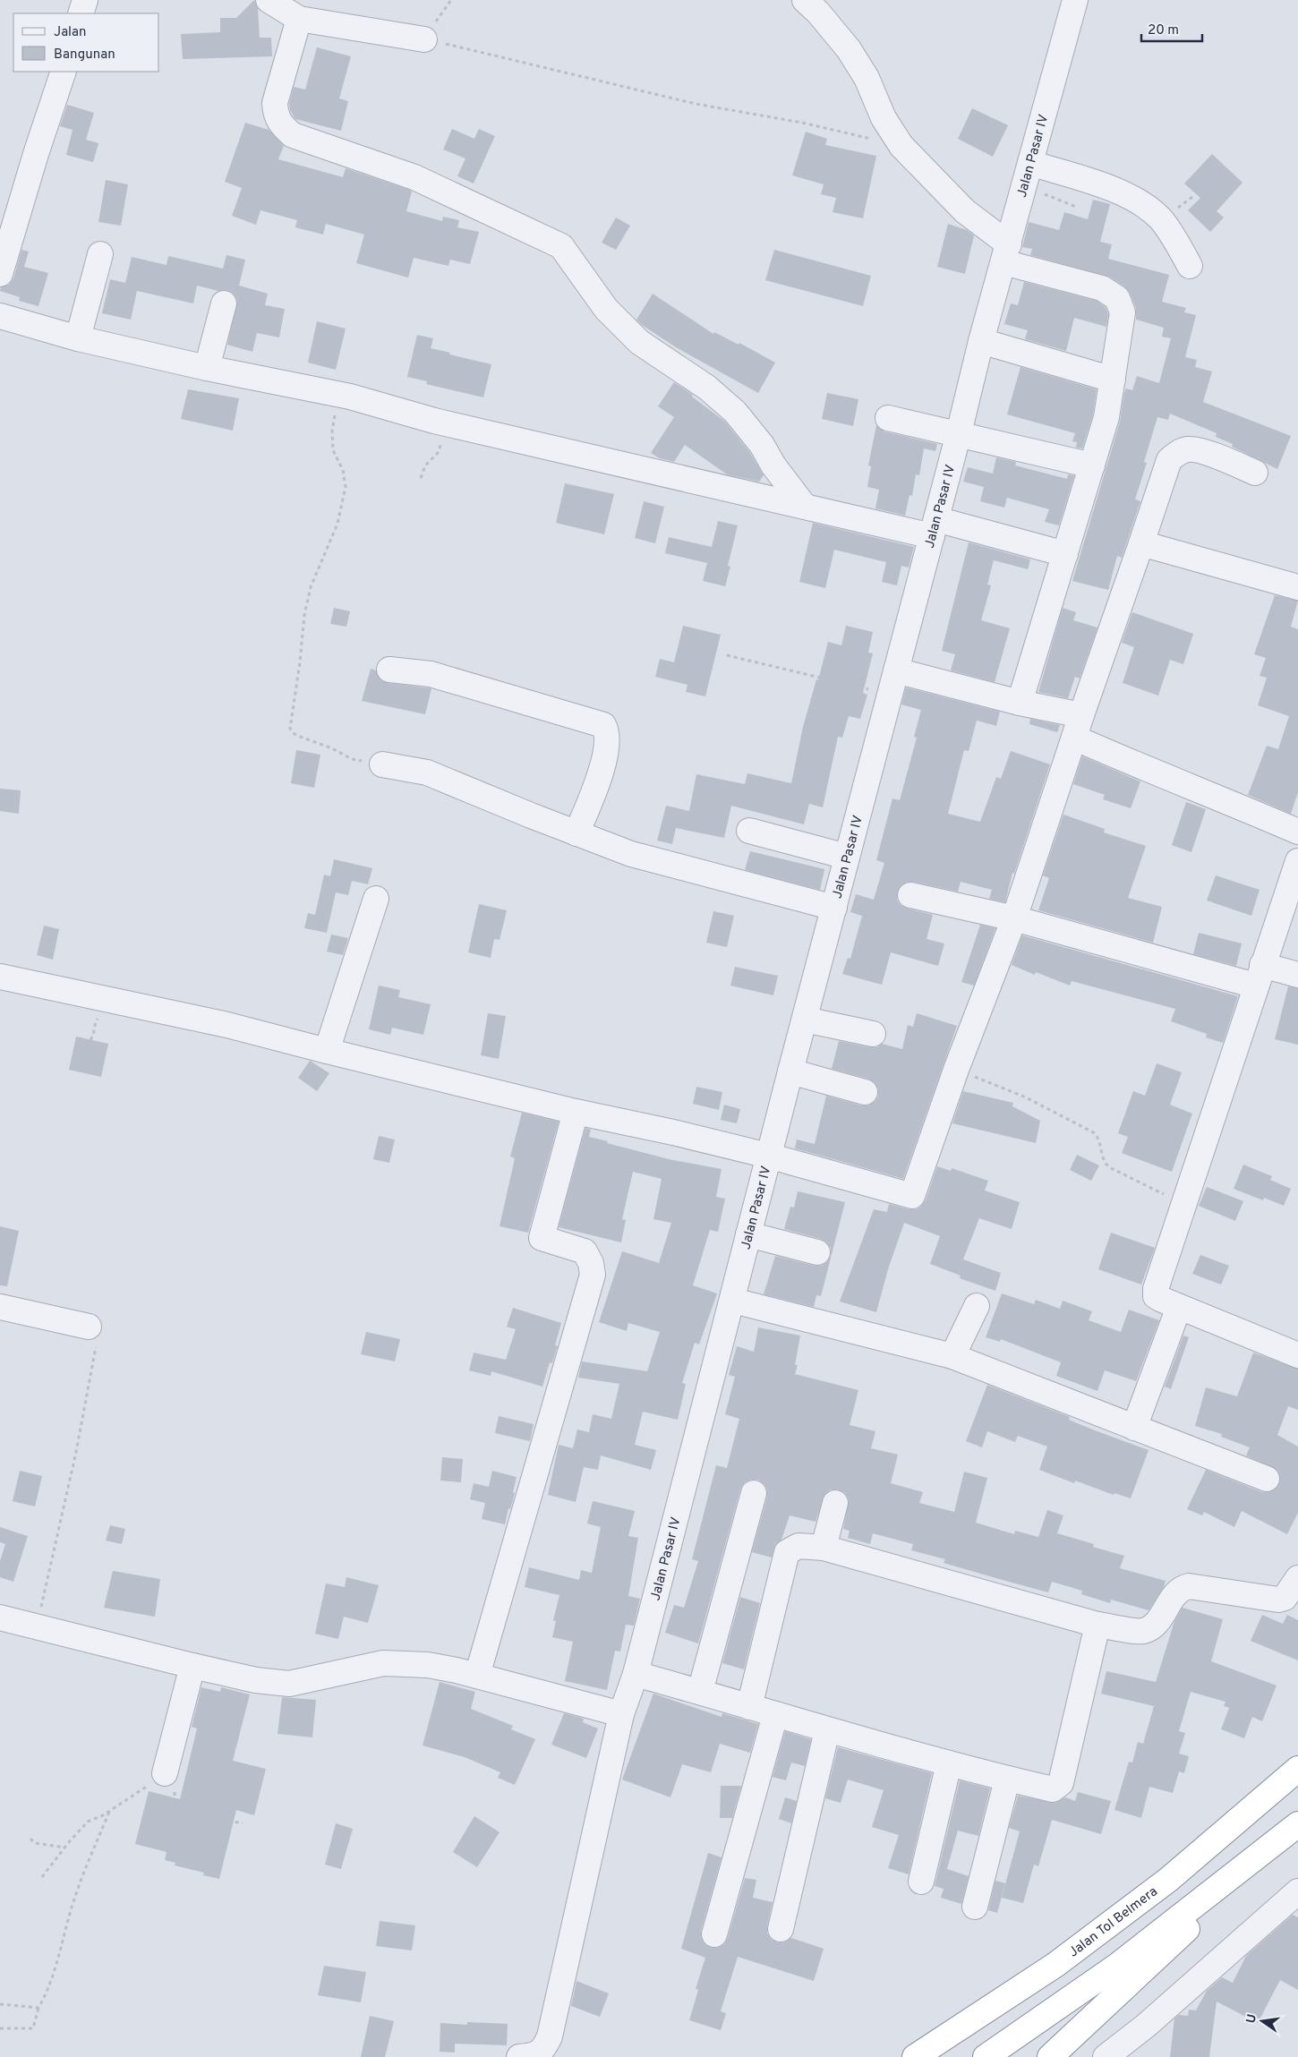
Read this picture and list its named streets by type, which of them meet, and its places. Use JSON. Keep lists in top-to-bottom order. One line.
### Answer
{"streets":{"highway":["Jalan Tol Belmera"],"street":["Jalan Pasar IV"]},"legend":["Jalan","Bangunan"],"scale_bar":"20 m","north":"left"}
